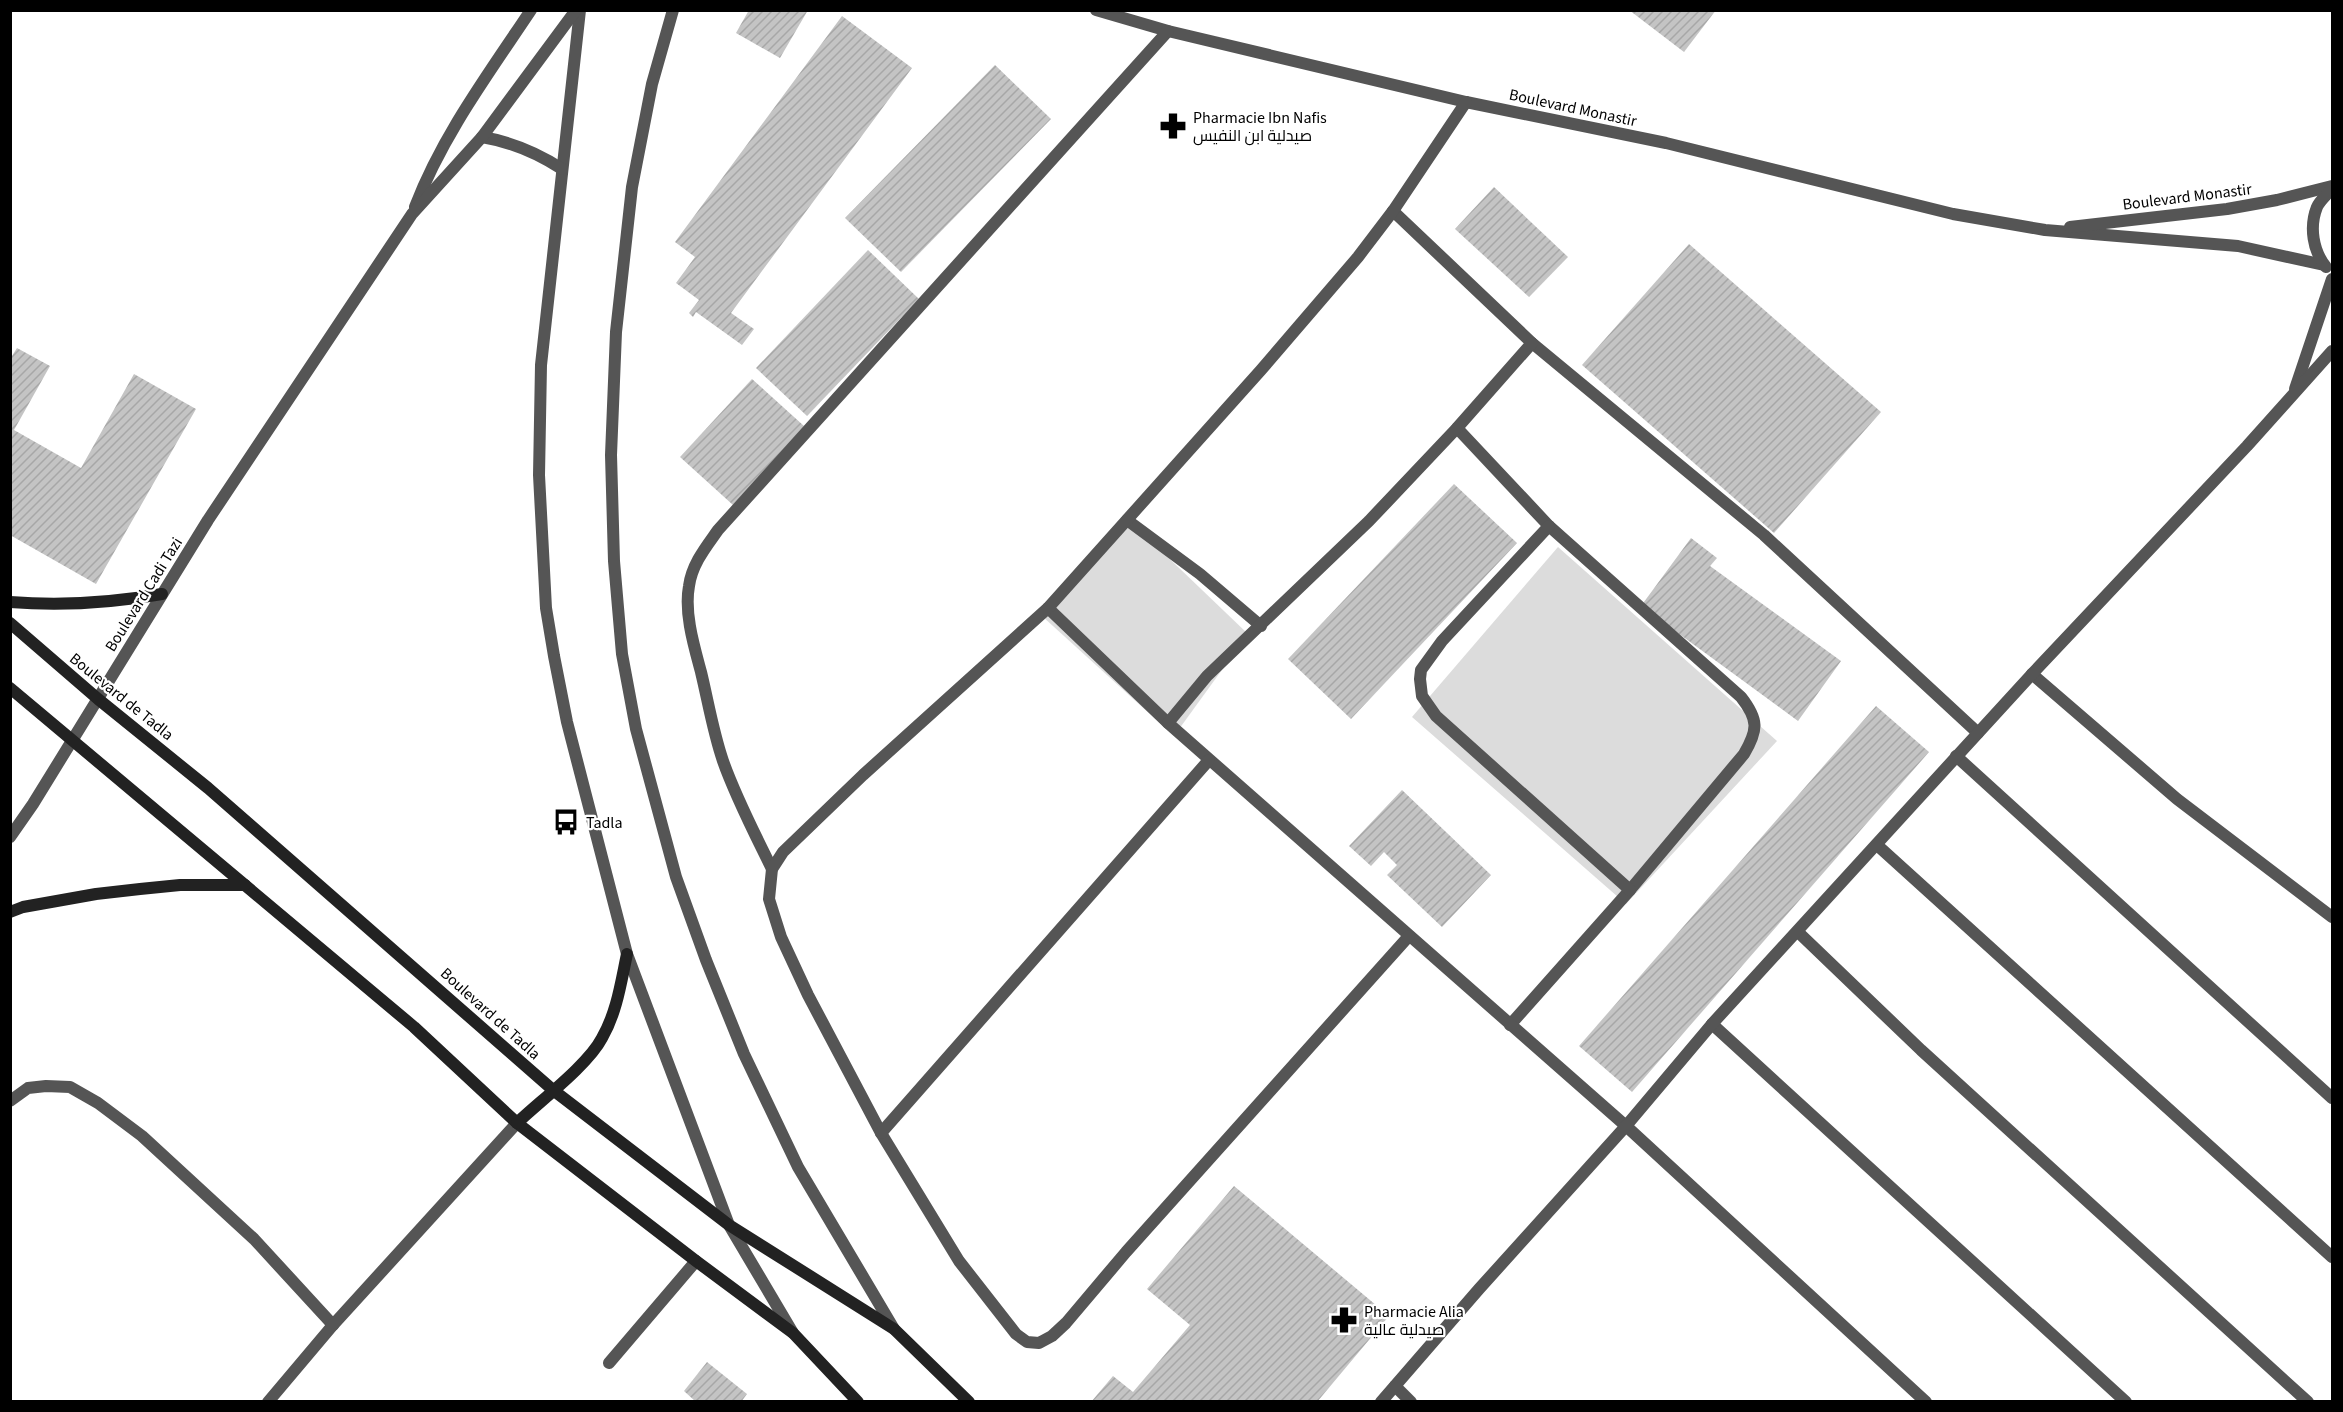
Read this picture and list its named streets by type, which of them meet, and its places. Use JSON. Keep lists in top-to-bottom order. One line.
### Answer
{"streets":{"main road":["Boulevard de Tadla"],"street":["Boulevard Monastir","Boulevard Cadi Tazi"]},"crossings":[["Boulevard Cadi Tazi","Boulevard de Tadla"]],"places":{"pharmacy":["Pharmacie Ibn Nafis صيدلية ابن النفيس","Pharmacie Alia صيدلية عالية"],"bus stop":["Tadla"]}}
